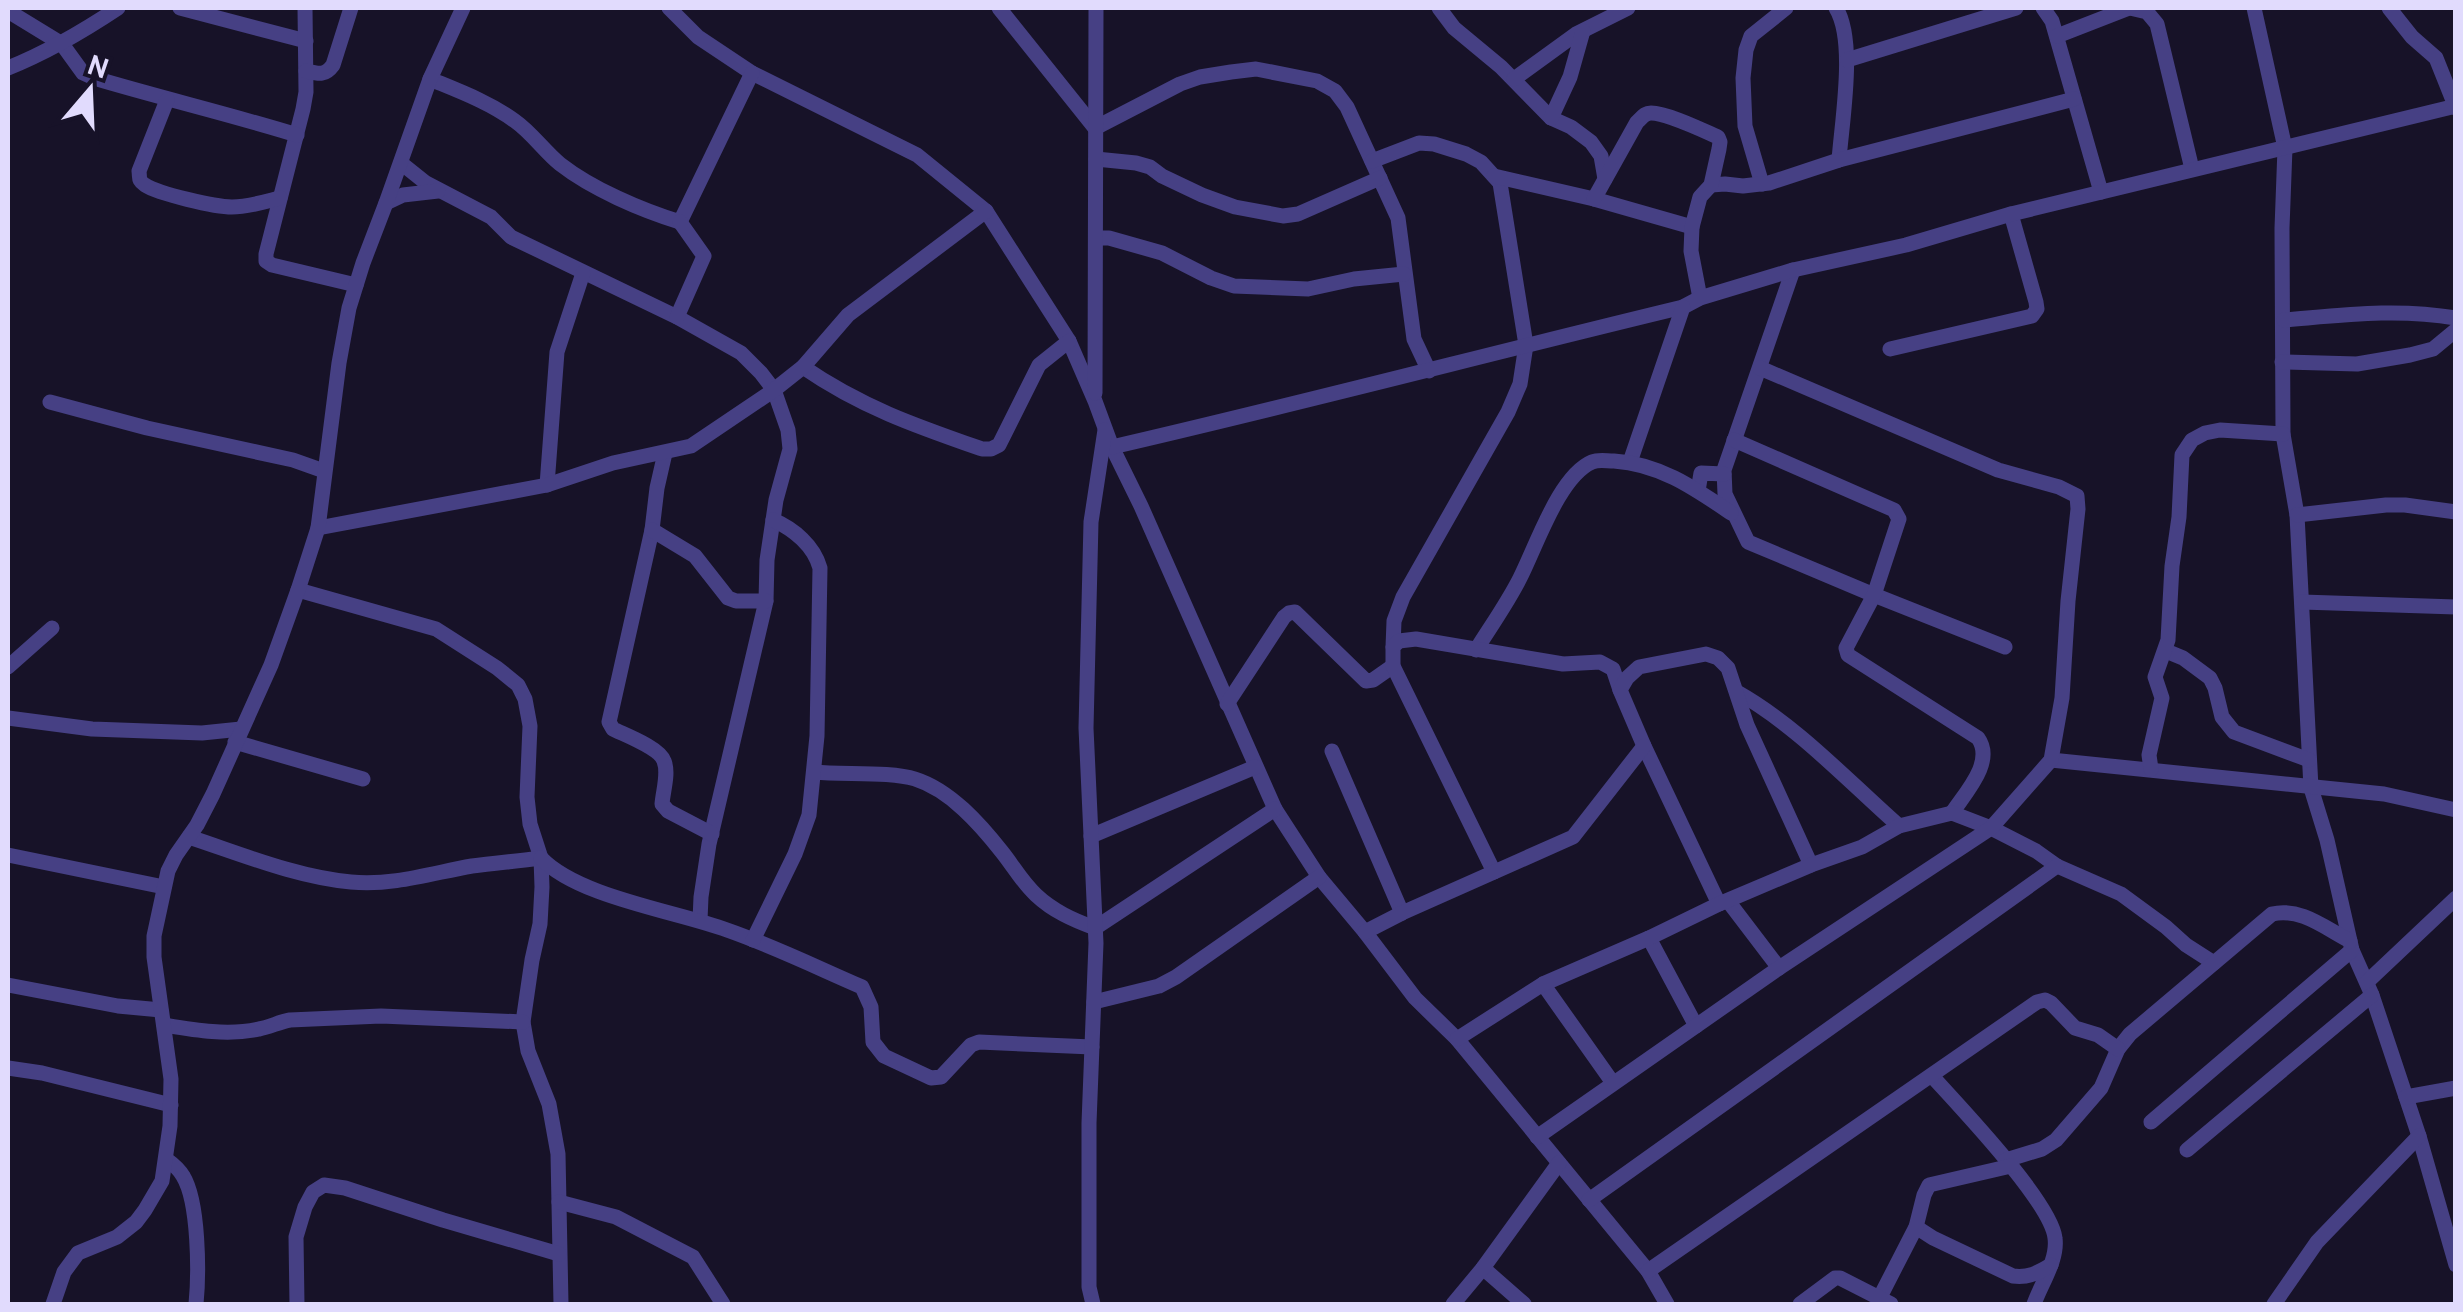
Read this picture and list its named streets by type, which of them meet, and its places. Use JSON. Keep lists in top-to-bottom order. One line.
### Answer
{"north":"top"}
